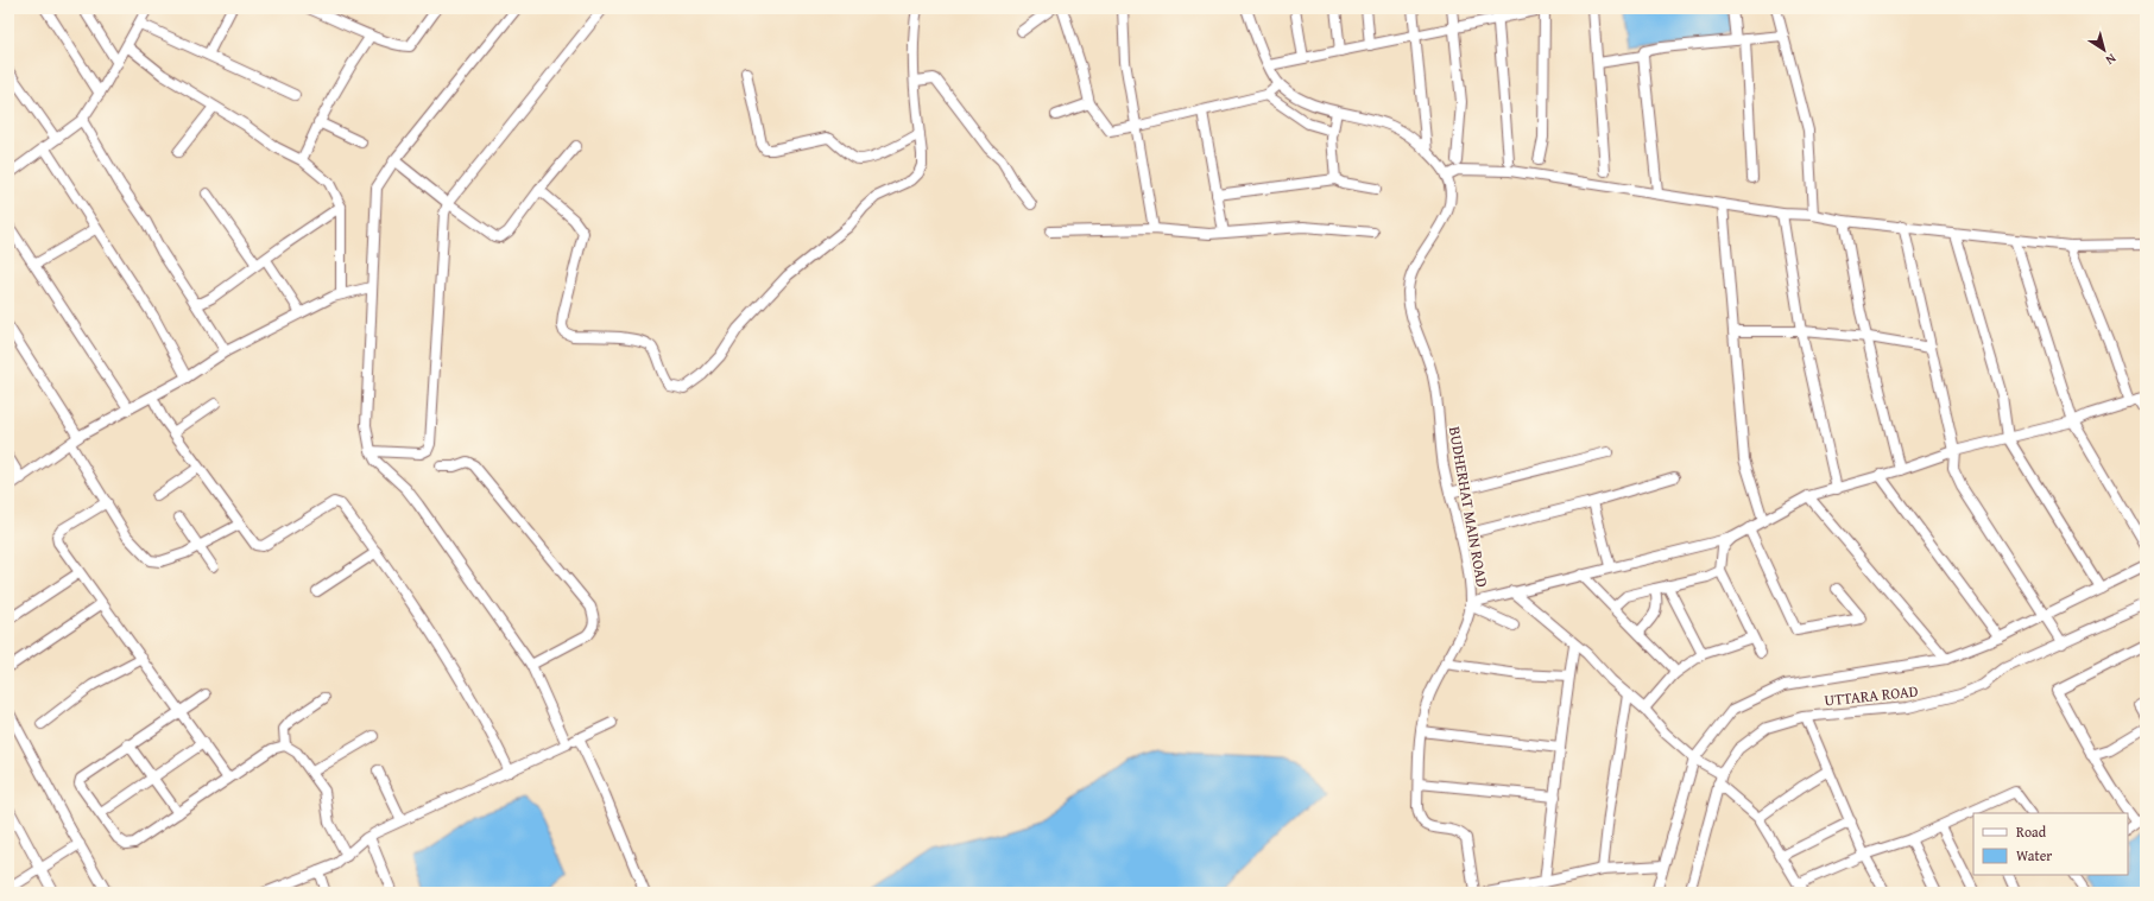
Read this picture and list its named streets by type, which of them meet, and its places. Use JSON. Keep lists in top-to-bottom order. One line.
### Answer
{"streets":{"street":["BUDHERHAT MAIN ROAD","UTTARA ROAD"]},"legend":["Road","Water"],"north":"bottom right"}
